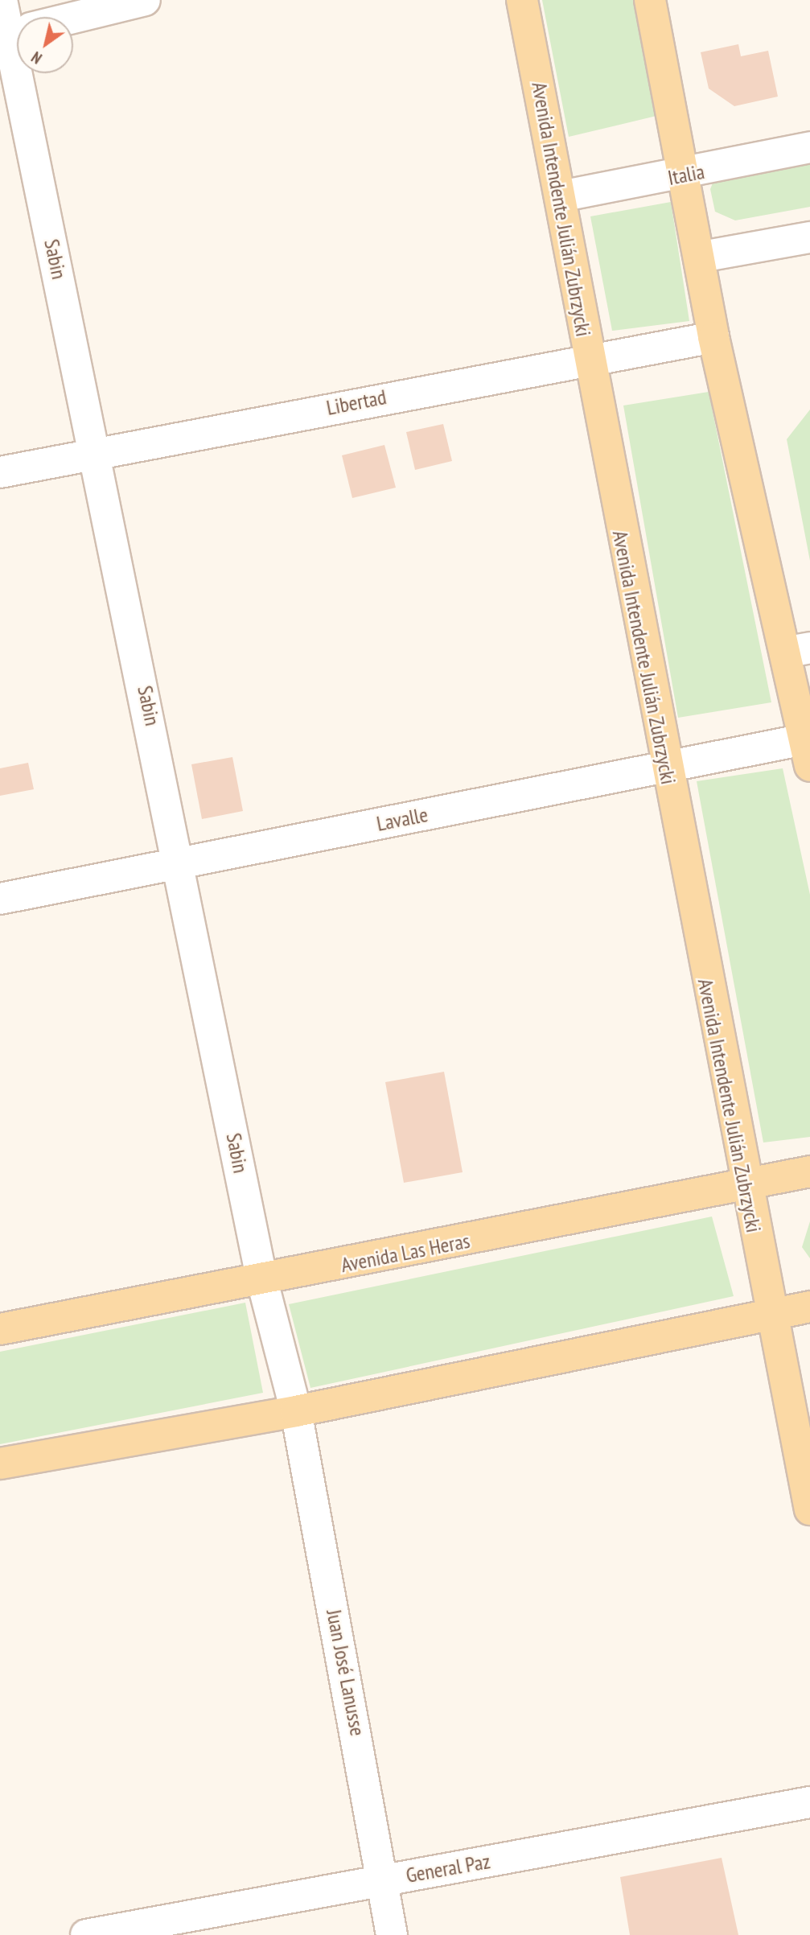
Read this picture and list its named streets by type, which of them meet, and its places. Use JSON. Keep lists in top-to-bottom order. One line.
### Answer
{"streets":{"main road":["Avenida Intendente Julián Zubrzycki","Avenida Las Heras"],"street":["Italia","Sabin","Libertad","Lavalle","Juan José Lanusse","General Paz"]},"crossings":[["Italia","Avenida Intendente Julián Zubrzycki"],["Avenida Intendente Julián Zubrzycki","Libertad"],["Avenida Intendente Julián Zubrzycki","Lavalle"],["Avenida Intendente Julián Zubrzycki","Avenida Las Heras"],["Sabin","Libertad"],["Sabin","Lavalle"],["Sabin","Avenida Las Heras"],["Sabin","Juan José Lanusse"],["Juan José Lanusse","General Paz"]],"north":"bottom left"}
